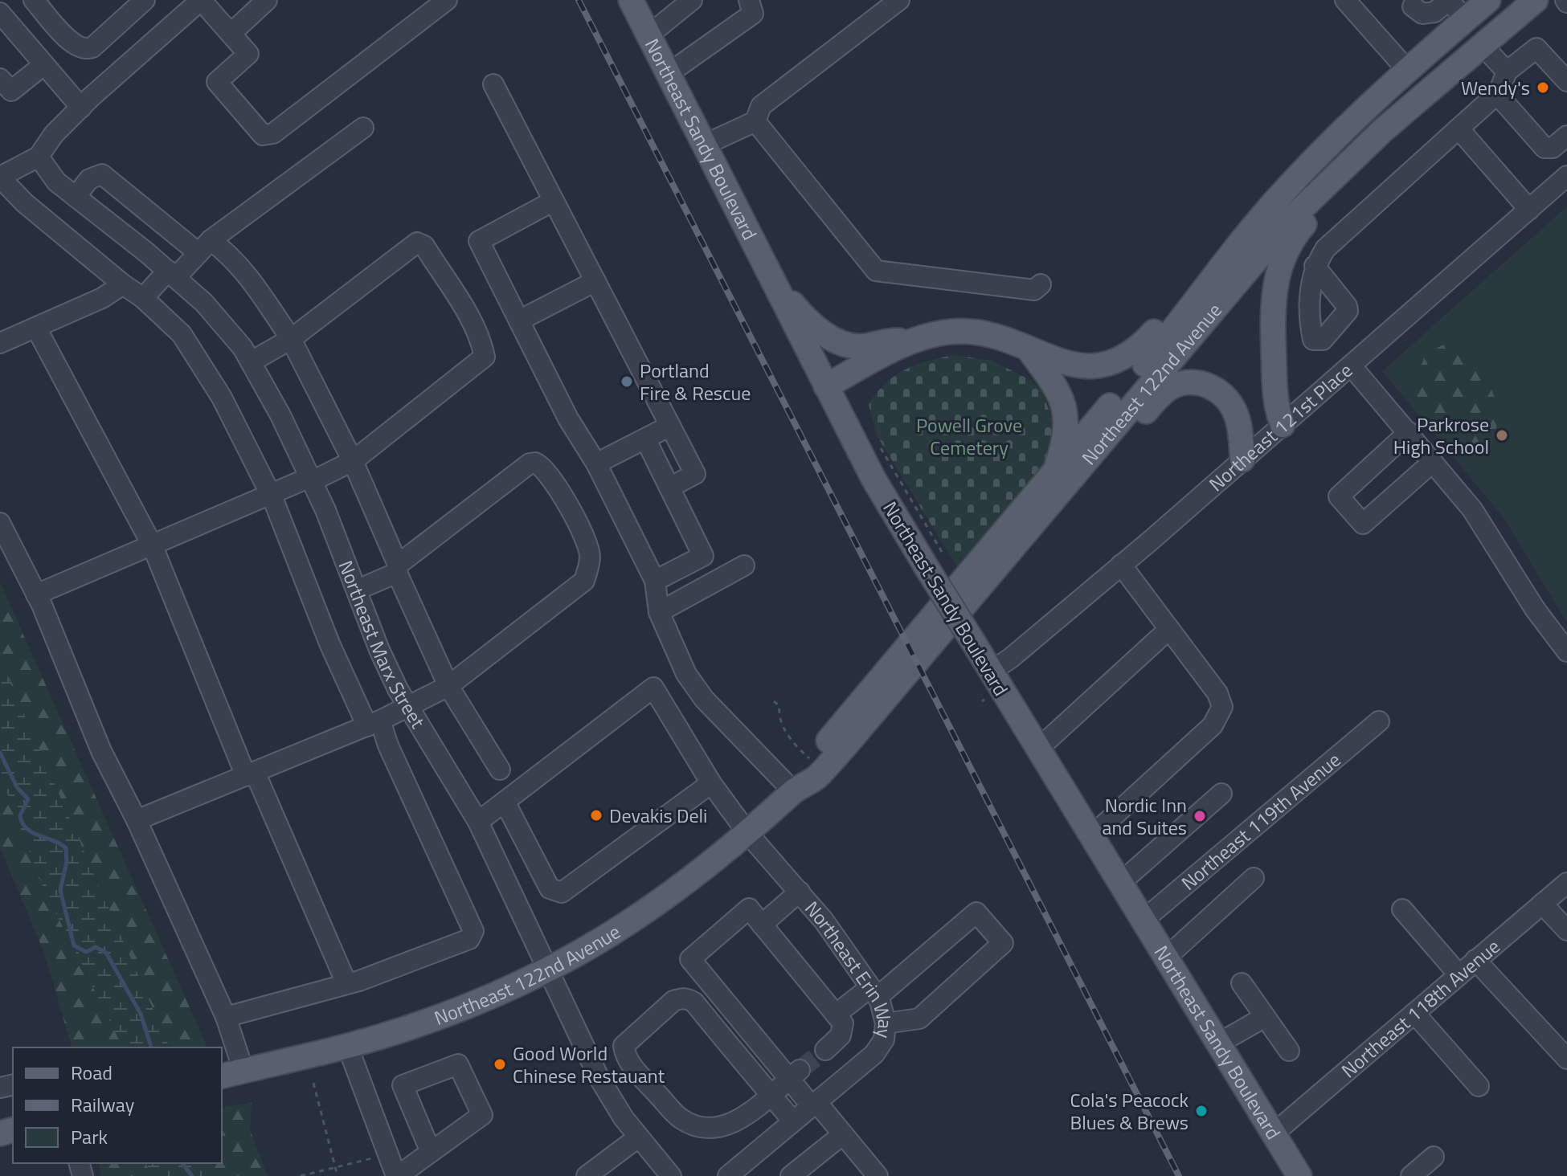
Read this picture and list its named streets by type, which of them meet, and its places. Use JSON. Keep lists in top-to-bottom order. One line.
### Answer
{"streets":{"main road":["Northeast Sandy Boulevard","Northeast 122nd Avenue"],"street":["Northeast 121st Place","Northeast Marx Street","Northeast 119th Avenue","Northeast Erin Way","Northeast 118th Avenue"]},"crossings":[["Northeast Sandy Boulevard","Northeast 121st Place"],["Northeast Sandy Boulevard","Northeast 119th Avenue"],["Northeast Sandy Boulevard","Northeast 118th Avenue"],["Northeast 122nd Avenue","Northeast Marx Street"],["Northeast 122nd Avenue","Northeast Erin Way"]],"parks":["Powell Grove Cemetery"],"places":["Wendy's","Portland Fire & Rescue","Parkrose High School","Devakis Deli","Nordic Inn and Suites","Good World Chinese Restauant","Cola's Peacock Blues & Brews"],"legend":["Road","Railway","Park"]}
